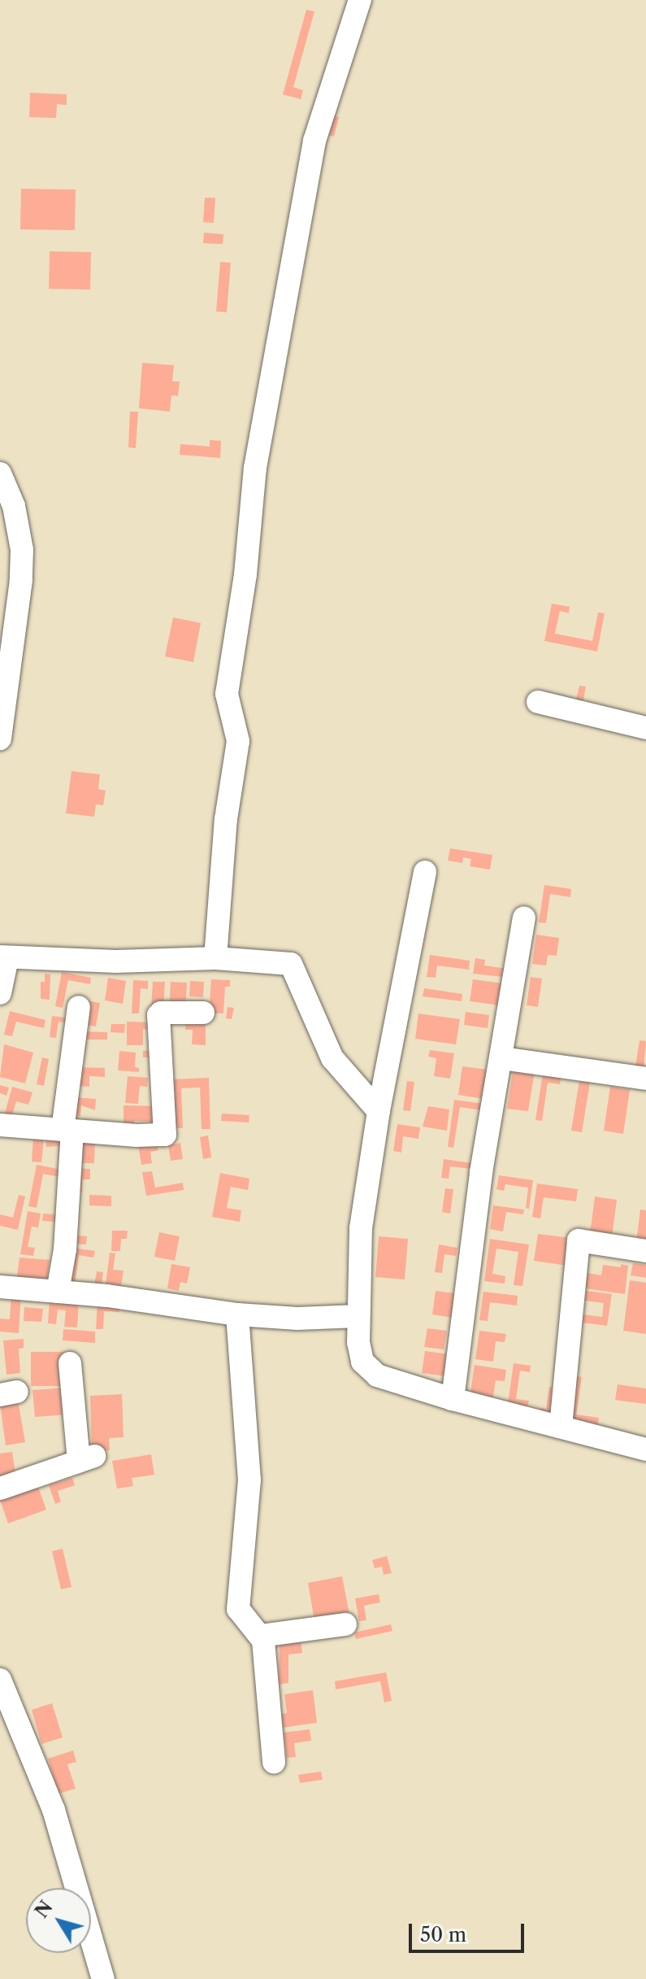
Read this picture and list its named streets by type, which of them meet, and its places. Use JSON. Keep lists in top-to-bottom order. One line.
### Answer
{"scale_bar":"50 m","north":"top left"}
